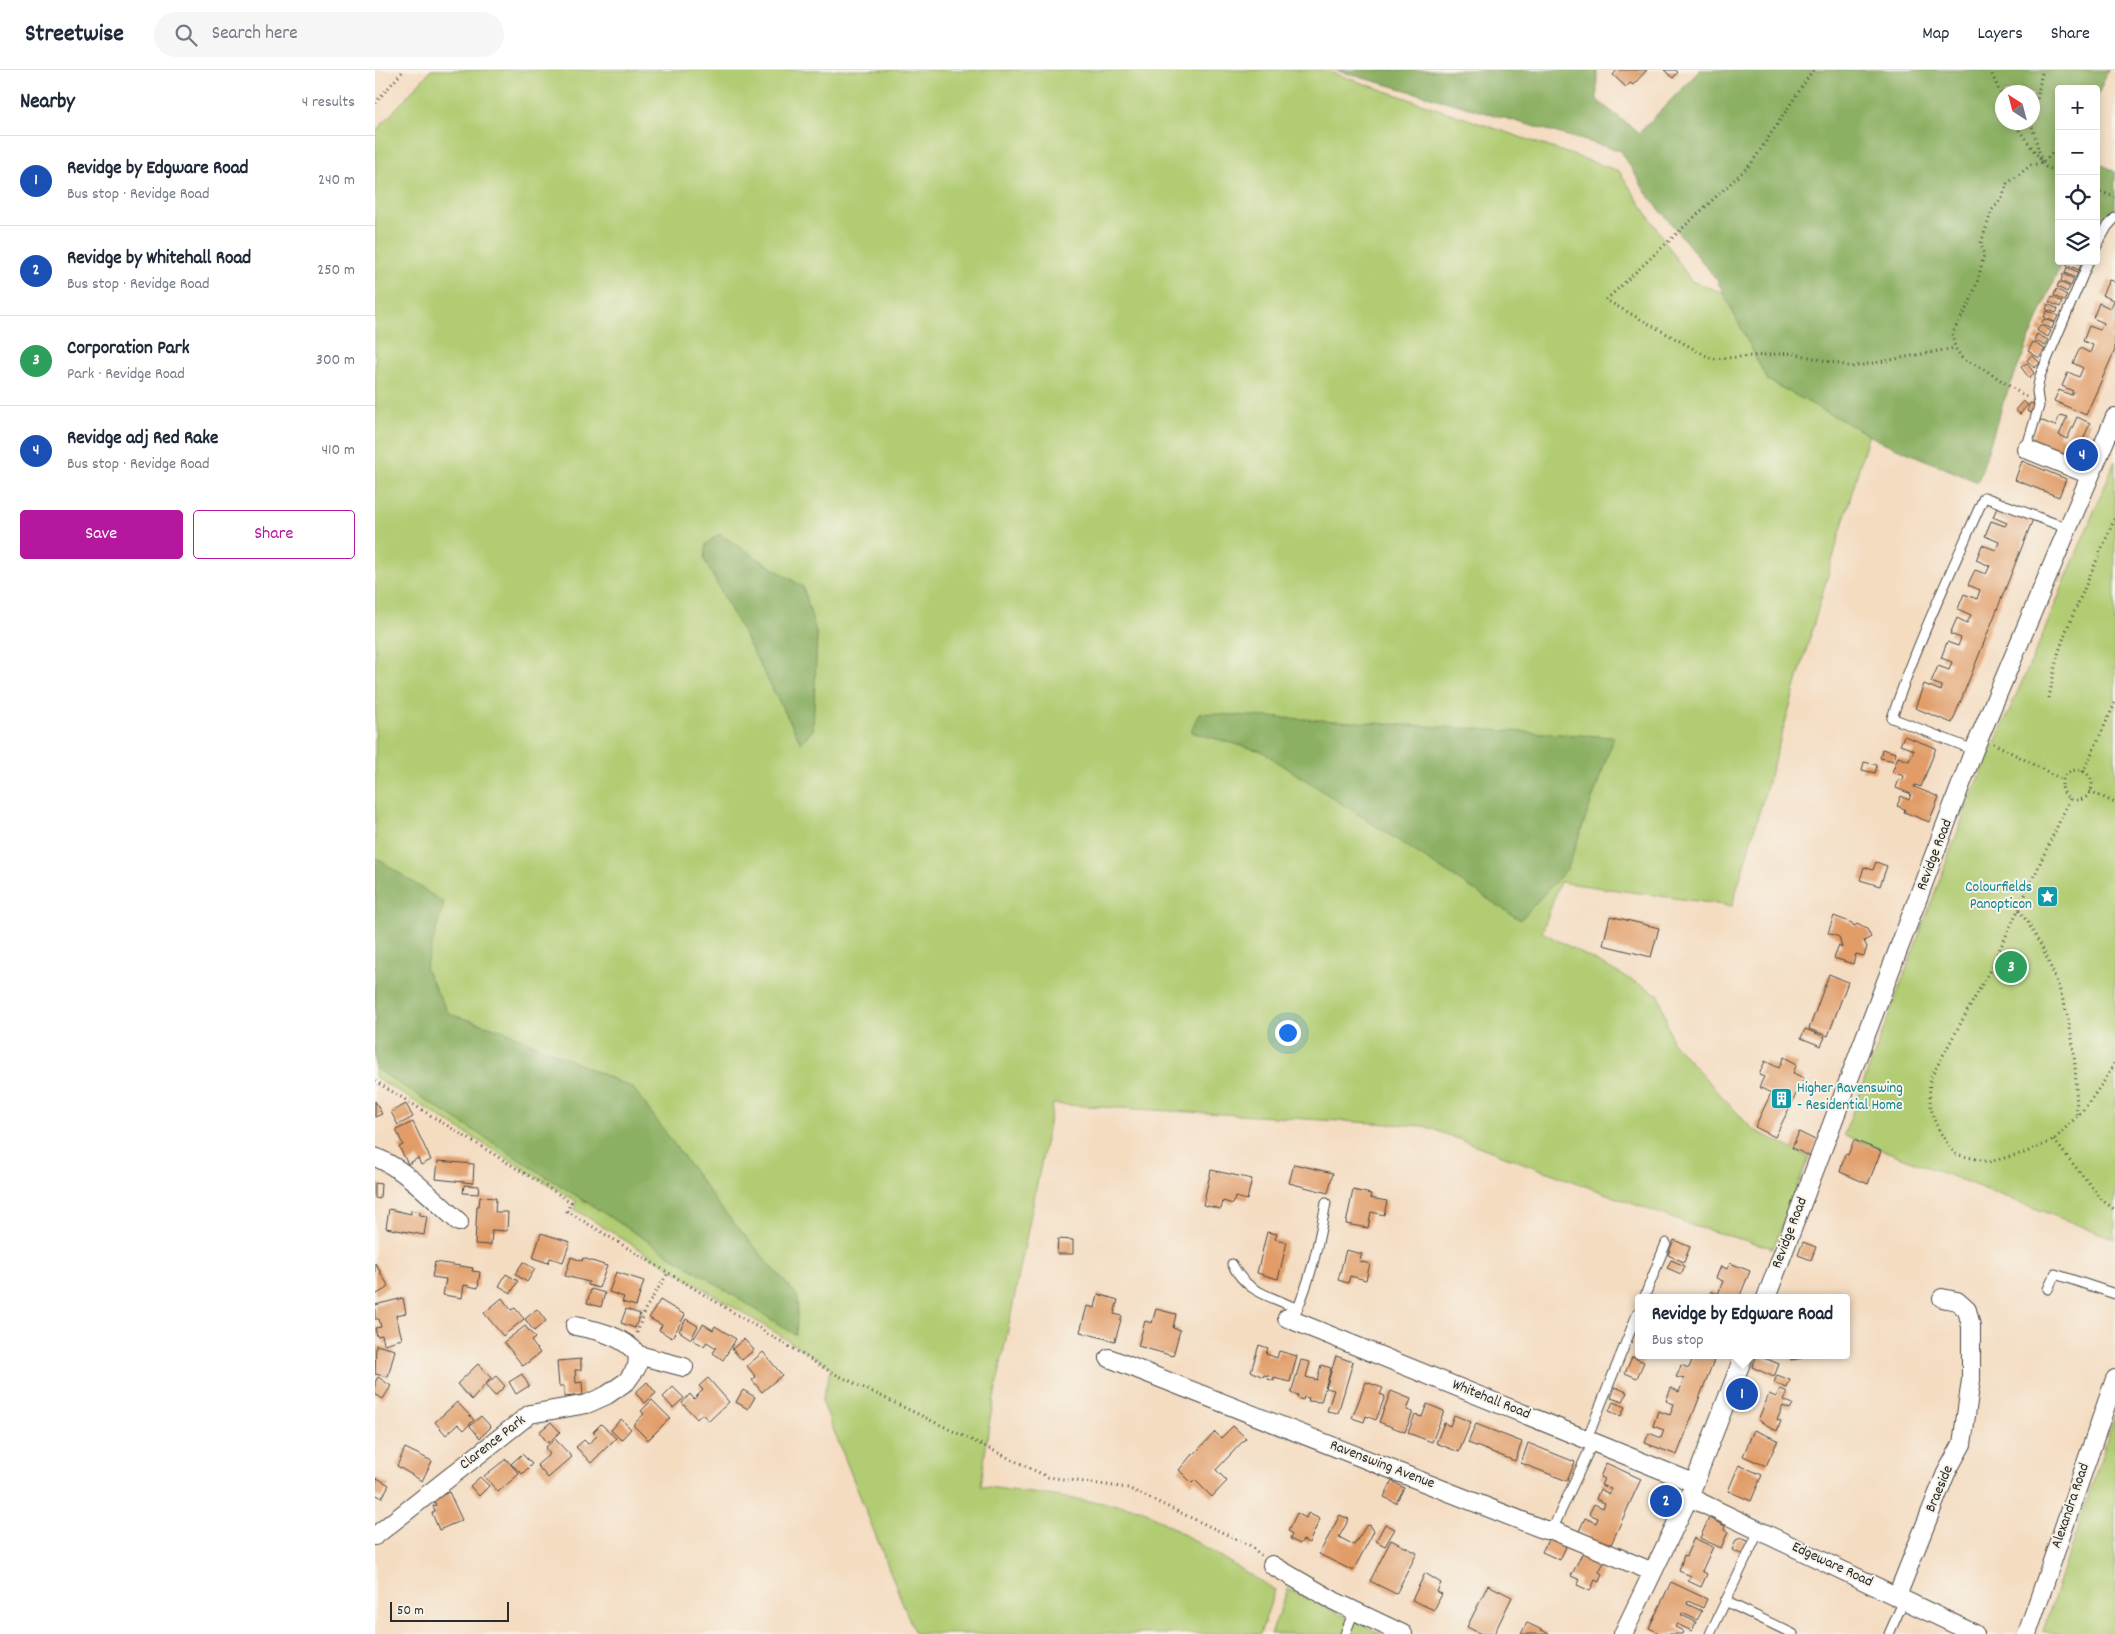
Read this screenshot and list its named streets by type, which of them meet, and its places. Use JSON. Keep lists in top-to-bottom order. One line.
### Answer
{"streets":{"street":["Revidge Road","Whitehall Road","Clarence Park","Ravenswing Avenue","Braeside","Alexandra Road","Edgeware Road"]},"crossings":[["Whitehall Road","Edgeware Road"],["Braeside","Edgeware Road"]],"places":{"place":["Colourfields Panopticon"],"building":["Higher Ravenswing - Residential Home"]},"scale_bar":"50 m","north":"top left","page":{"header":"Streetwise","search":"Search here","nav":["Map","Layers","Share"],"heading":["Nearby","4 results"],"map_buttons":["+","−"],"list":[{"mark":"1","name":"Revidge by Edgware Road","note":"Bus stop · Revidge Road","value":"240 m"},{"mark":"2","name":"Revidge by Whitehall Road","note":"Bus stop · Revidge Road","value":"250 m"},{"mark":"3","name":"Corporation Park","note":"Park · Revidge Road","value":"300 m"},{"mark":"4","name":"Revidge adj Red Rake","note":"Bus stop · Revidge Road","value":"410 m"}],"pins":["4","3","1","2"],"buttons":["Save","Share"],"popup":["Revidge by Edgware Road","Bus stop"],"scale":"50 m"}}
